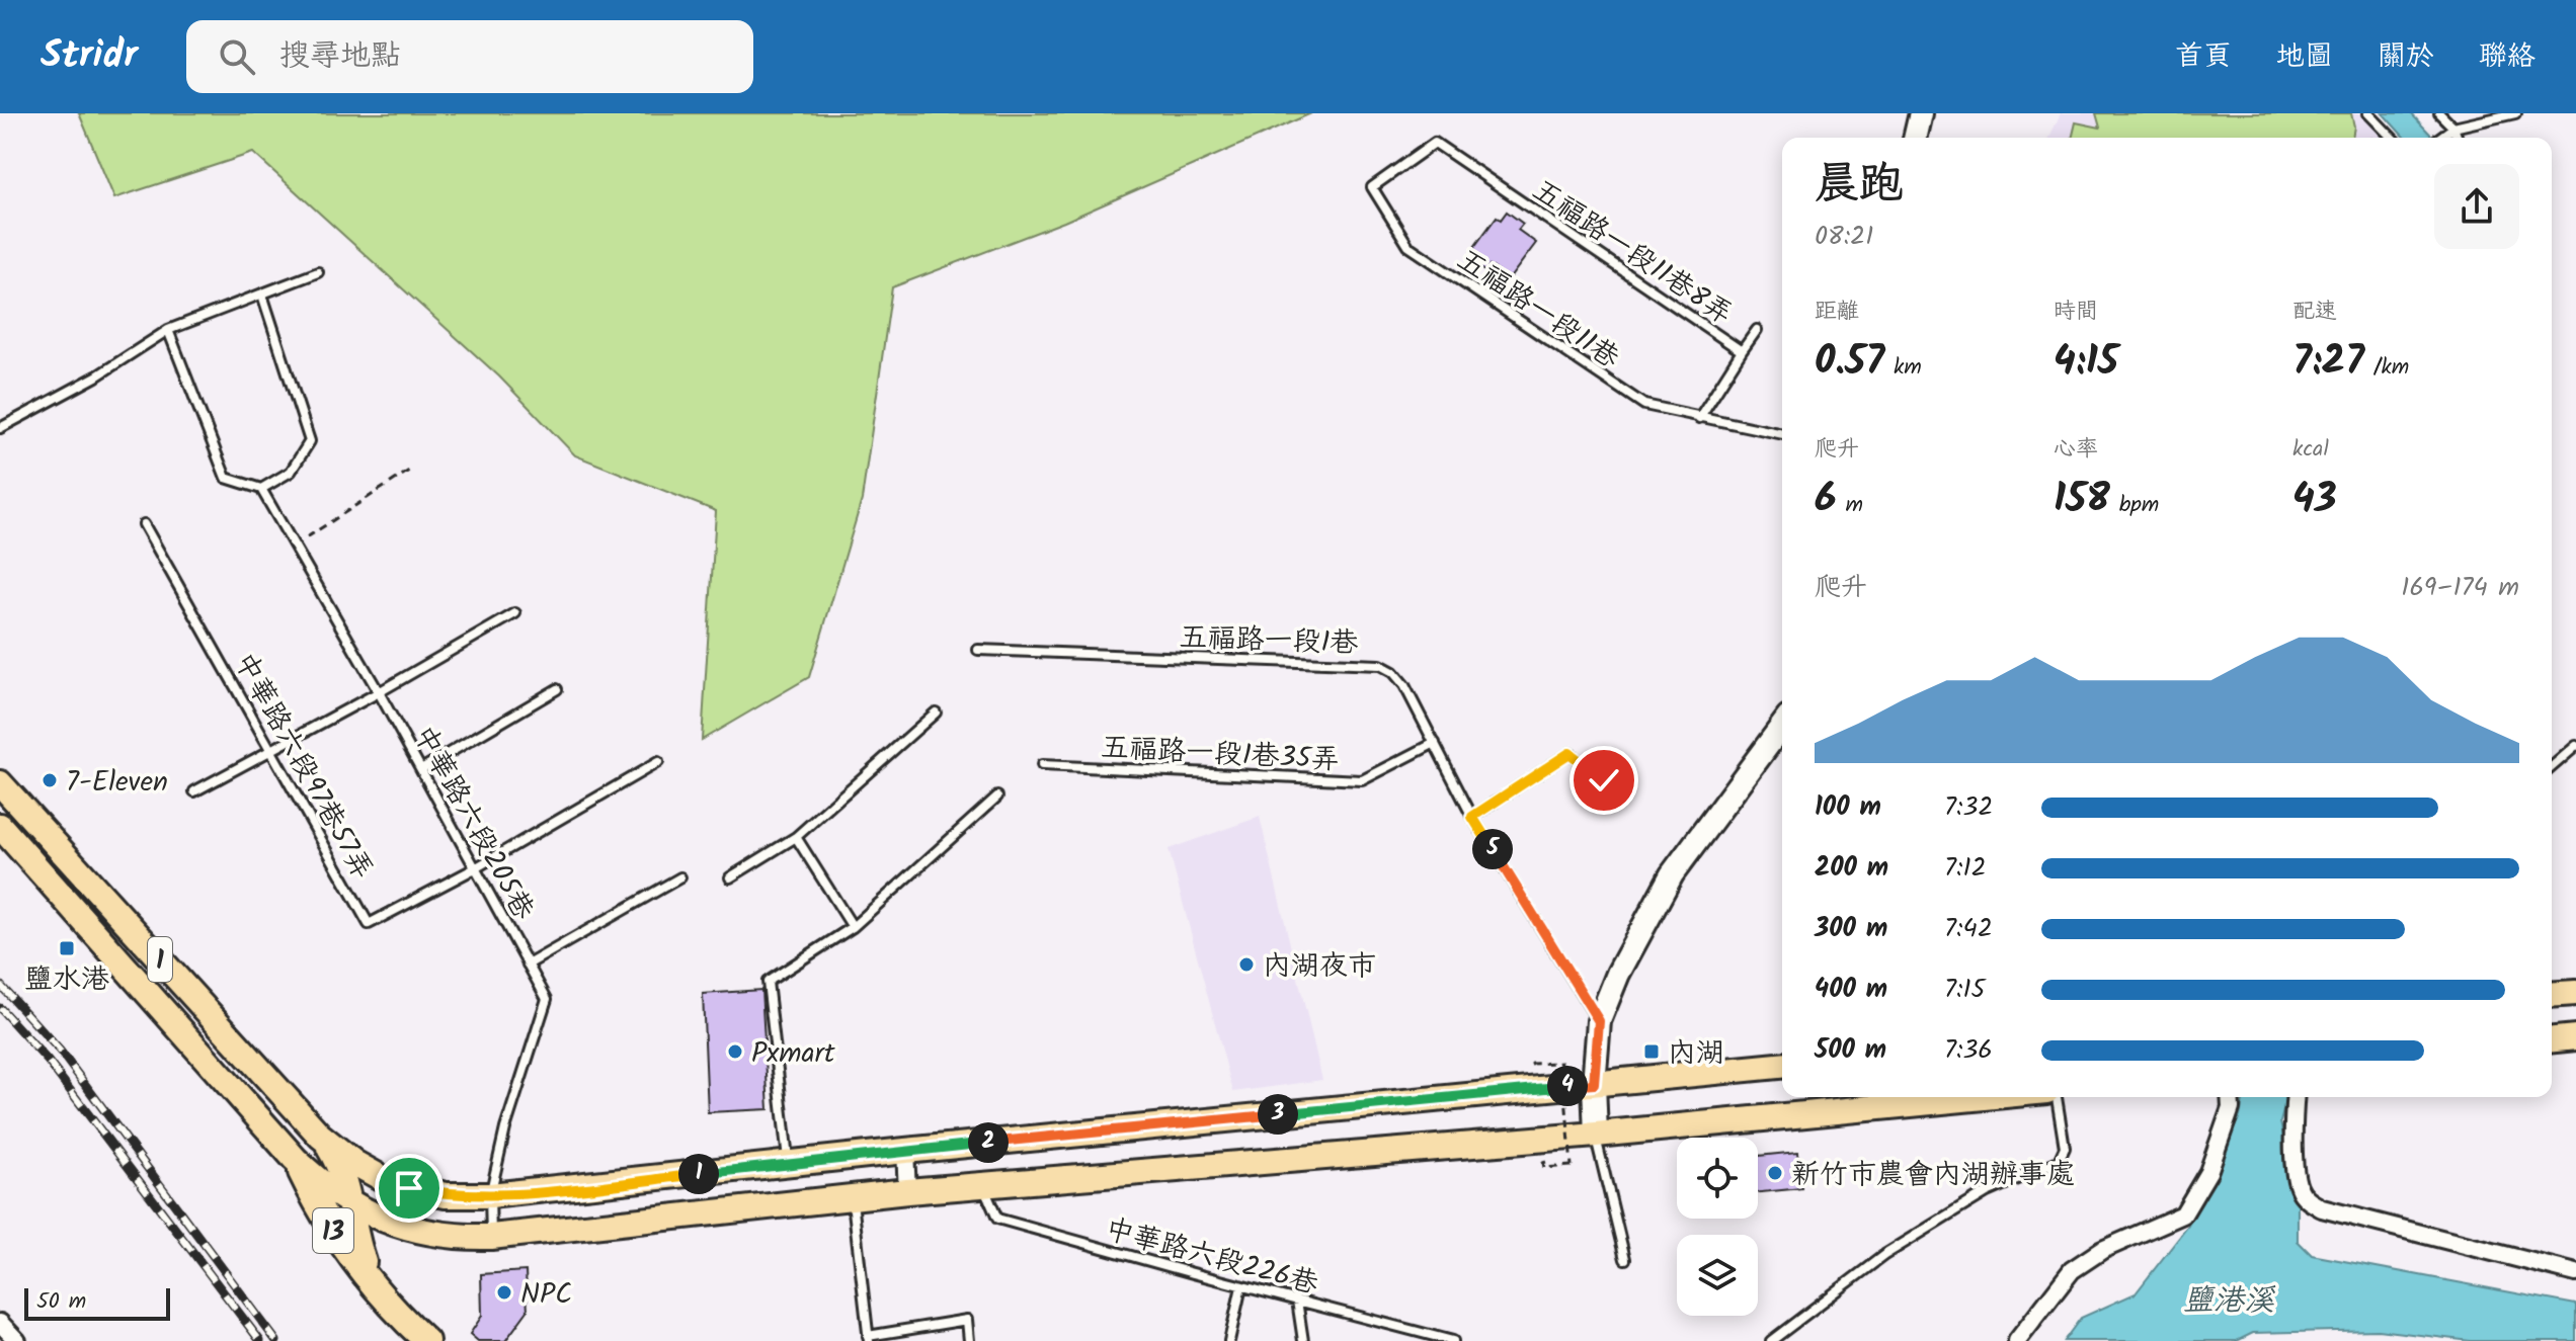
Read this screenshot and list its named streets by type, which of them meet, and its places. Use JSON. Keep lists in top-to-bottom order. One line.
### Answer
{"streets":{"main road":["1","13"],"lane":["五福路一段11巷8弄","五福路一段11巷","五福路一段1巷","五福路一段1巷35弄","中華路六段97巷57弄","中華路六段205巷","中華路六段226巷"]},"crossings":[["五福路一段11巷8弄","五福路一段11巷"],["五福路一段1巷","五福路一段1巷35弄"],["中華路六段97巷57弄","中華路六段205巷"],["中華路六段205巷","1"],["1","13"],["1","中華路六段226巷"]],"water":["鹽港溪"],"places":{"other":["7-Eleven","內湖夜市","Pxmart","新竹市農會內湖辦事處","NPC"],"transit":["鹽水港","內湖"]},"scale_bar":"50 m","page":{"header":"Stridr","search":"搜尋地點","nav":["首頁","地圖","關於","聯絡"],"heading":["晨跑","08:21"],"stats":[["距離","0.57 km"],["時間","4:15"],["配速","7:27 /km"],["爬升","6 m"],["心率","158 bpm"],["kcal","43"]],"chart":["爬升","169–174 m"],"list":[{"name":"100 m","note":"7:32"},{"name":"200 m","note":"7:12"},{"name":"300 m","note":"7:42"},{"name":"400 m","note":"7:15"},{"name":"500 m","note":"7:36"}],"pins":["5","4","3","2","1"],"scale":"50 m"}}
